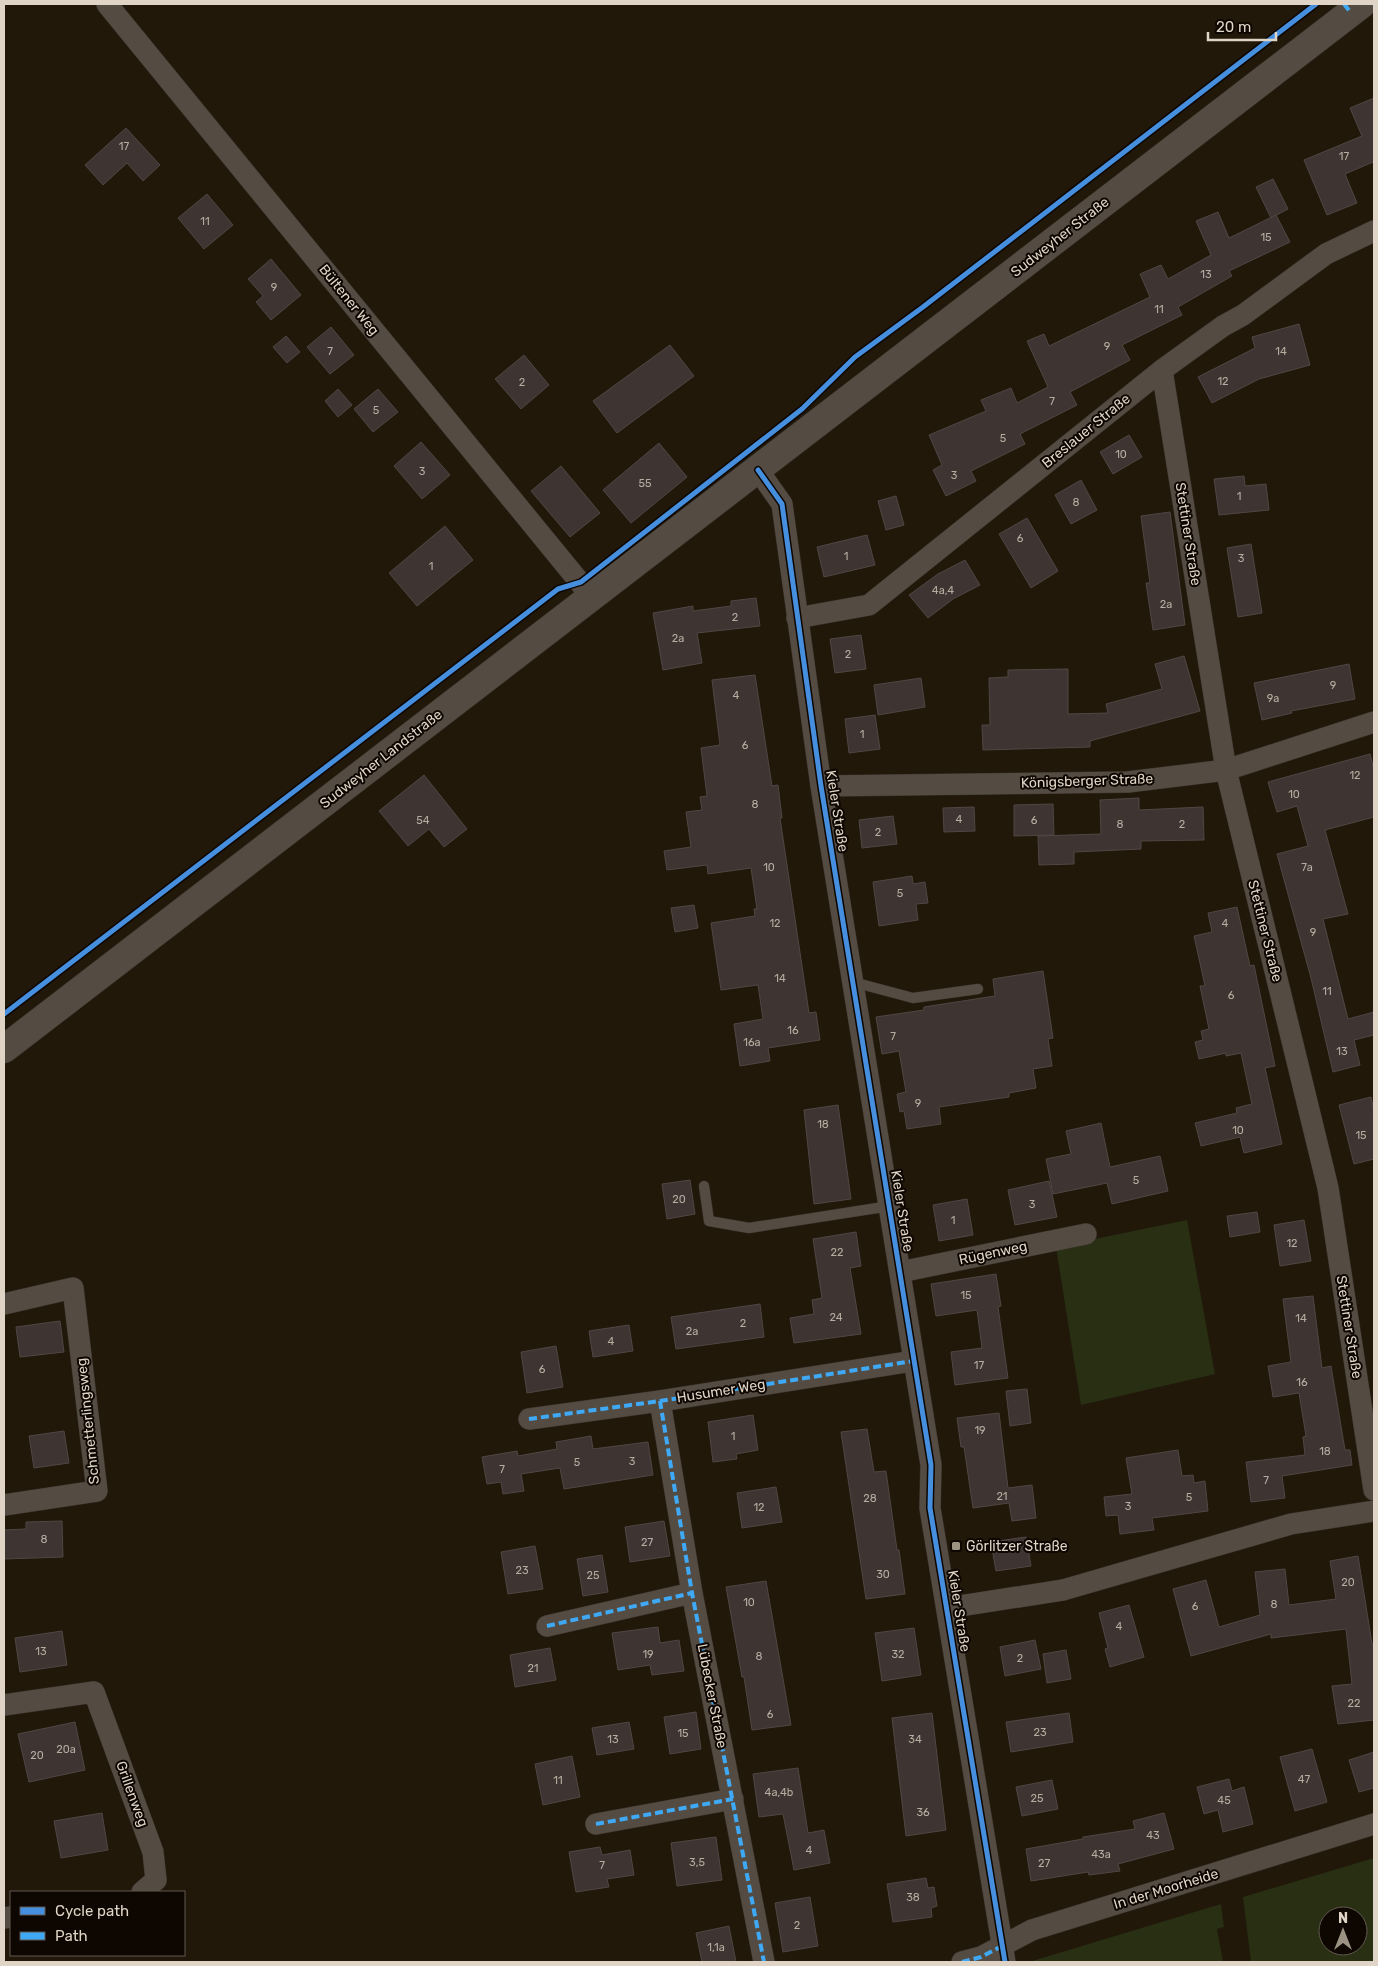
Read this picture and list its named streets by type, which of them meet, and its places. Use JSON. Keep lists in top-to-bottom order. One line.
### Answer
{"streets":{"main road":["Sudweyher Straße","Sudweyher Landstraße"],"street":["Bültener Weg","Breslauer Straße","Stettiner Straße","Königsberger Straße","Kieler Straße","Rügenweg","Husumer Weg","Schmetterlingsweg","Lübecker Straße","Grillenweg","In der Moorheide"]},"crossings":[["Sudweyher Straße","Sudweyher Landstraße"],["Sudweyher Straße","Kieler Straße"],["Bültener Weg","Sudweyher Landstraße"],["Breslauer Straße","Stettiner Straße"],["Breslauer Straße","Kieler Straße"],["Stettiner Straße","Königsberger Straße"],["Sudweyher Landstraße","Kieler Straße"],["Königsberger Straße","Kieler Straße"],["Kieler Straße","Rügenweg"],["Kieler Straße","Husumer Weg"],["Kieler Straße","In der Moorheide"],["Husumer Weg","Lübecker Straße"]],"places":{"transit":["Görlitzer Straße"]},"house_numbers":["17","17","11","15","13","9","11","9","7","14","12","2","7","5","5","10","3","3","55","1","8","6","1","3","1","4a,4","2a","2","2a","2","9","4","9a","1","6","12","10","8","4","54","6","8","2","2","10","7a","5","12","4","9","14","11","6","16","7","16a","13","9","18","10","15","5","20","3","1","12","22","15","24","14","2","2a","4","17","6","16","19","1","18","3","5","7","7","21","5","28","3","12","8","27","23","30","25","20","10","8","6","4","13","19","32","8","2","21","22","6","23","15","13","34","20a","20","47","11","4a,4b","25","45","36","43","4","43a","3,5","27","7","38","2","1,1a"],"legend":["Cycle path","Path"],"scale_bar":"20 m","north":"top"}
